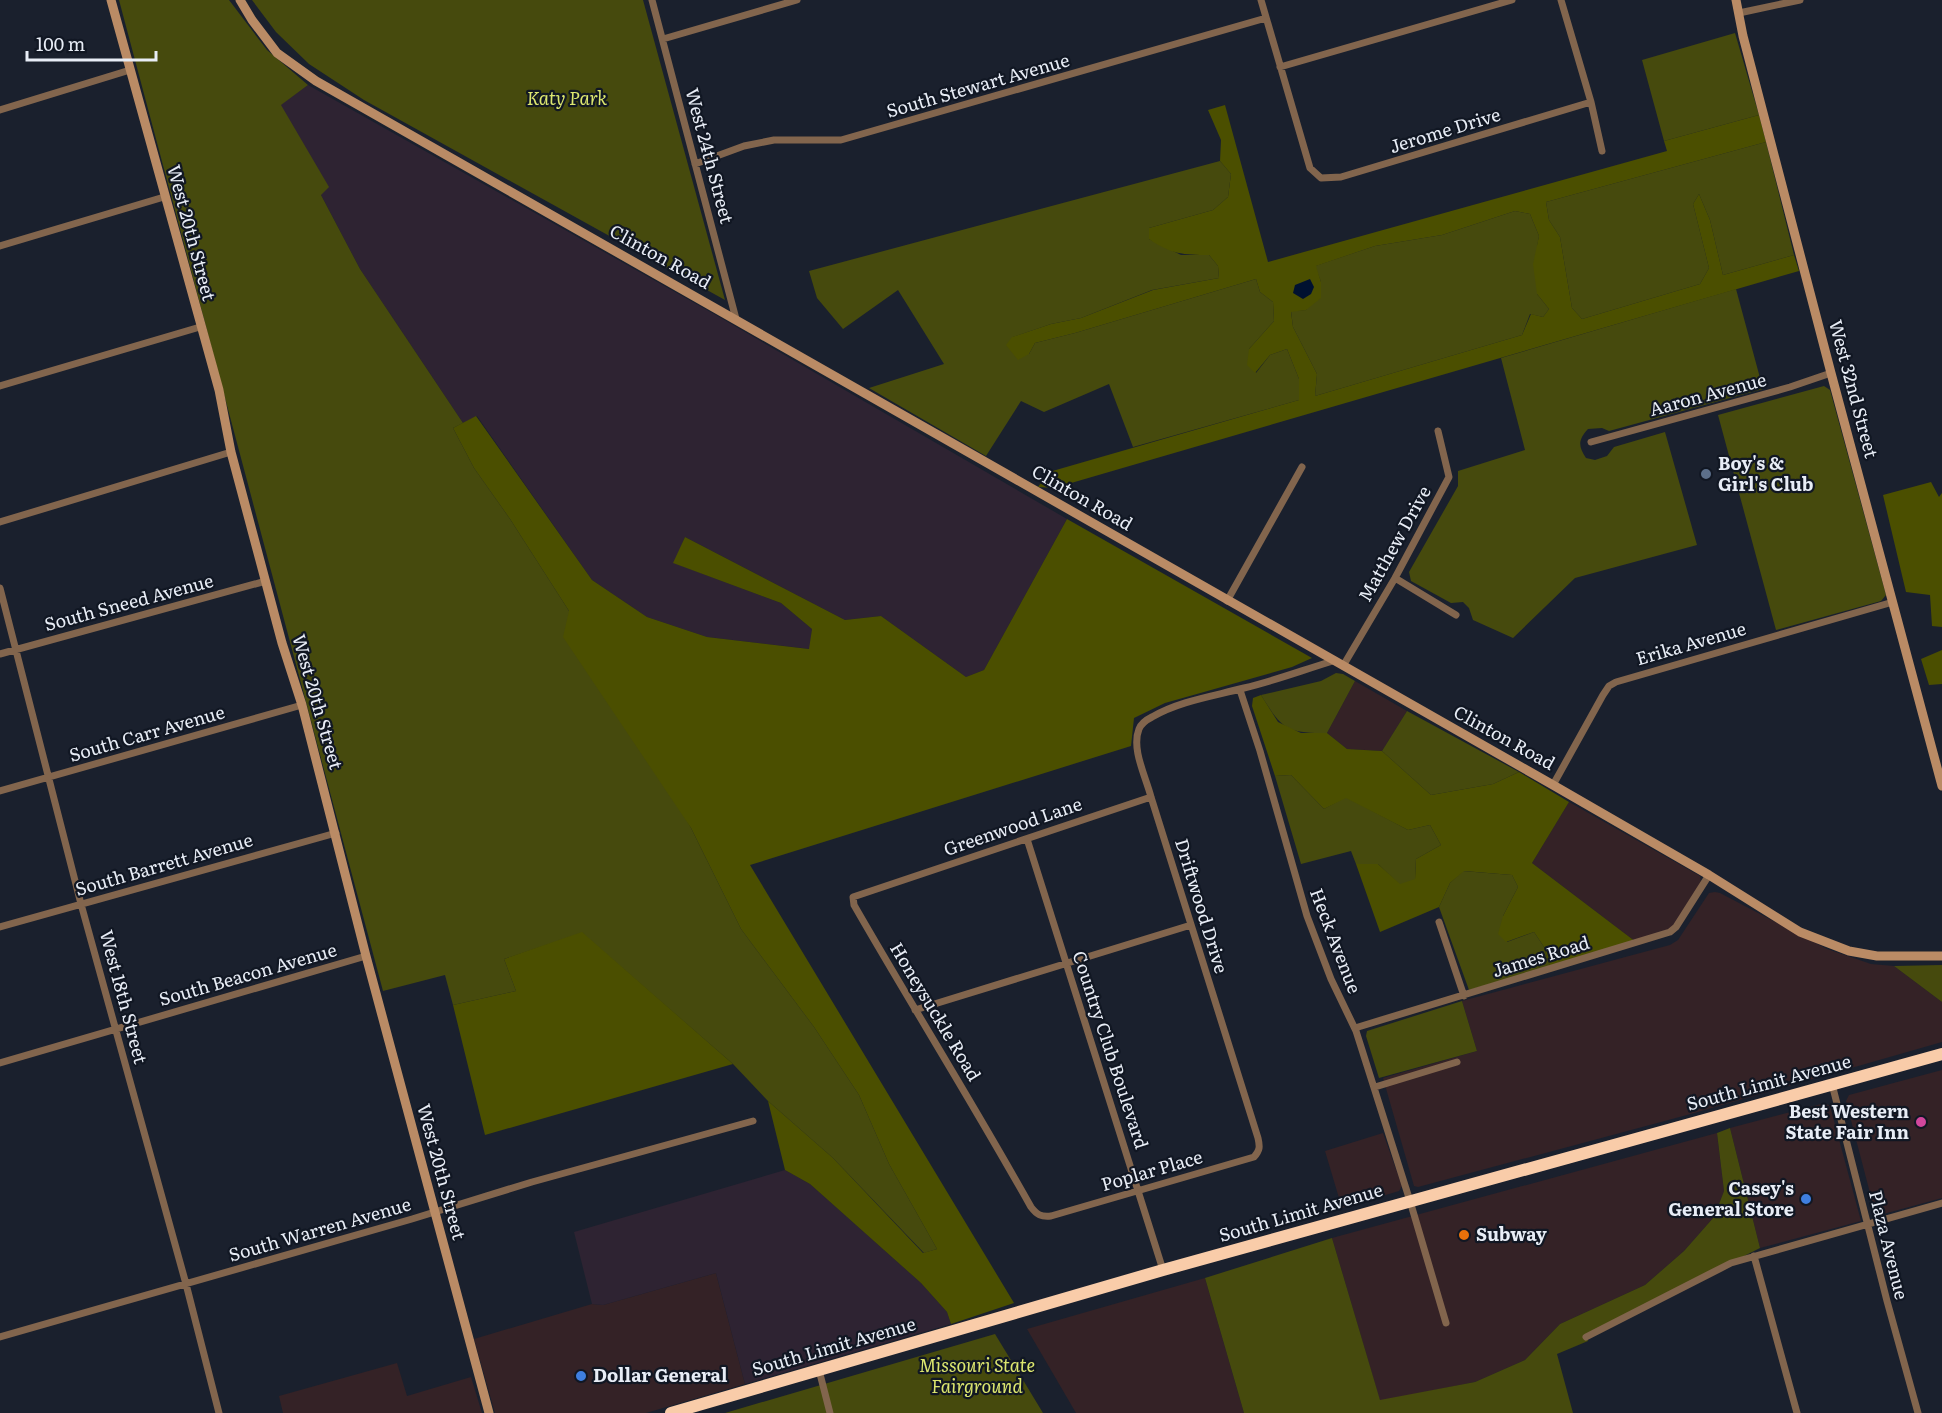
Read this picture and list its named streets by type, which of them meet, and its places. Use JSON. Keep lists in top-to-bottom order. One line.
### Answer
{"streets":{"highway":["South Limit Avenue"],"street":["South Stewart Avenue","Jerome Drive","West 24th Street","West 20th Street","Clinton Road","West 32nd Street","Aaron Avenue","Matthew Drive","South Sneed Avenue","Erika Avenue","South Carr Avenue","Greenwood Lane","South Barrett Avenue","Driftwood Drive","Heck Avenue","James Road","South Beacon Avenue","West 18th Street","Honeysuckle Road","Country Club Boulevard","Poplar Place","South Warren Avenue","Plaza Avenue"]},"crossings":[["South Stewart Avenue","West 24th Street"],["West 24th Street","Clinton Road"],["West 20th Street","South Sneed Avenue"],["West 20th Street","South Carr Avenue"],["West 20th Street","South Barrett Avenue"],["West 20th Street","South Beacon Avenue"],["West 20th Street","South Warren Avenue"],["Clinton Road","Matthew Drive"],["Clinton Road","Erika Avenue"],["Clinton Road","James Road"],["West 32nd Street","Aaron Avenue"],["West 32nd Street","Erika Avenue"],["South Sneed Avenue","West 18th Street"],["South Carr Avenue","West 18th Street"],["Greenwood Lane","Driftwood Drive"],["Greenwood Lane","Honeysuckle Road"],["Greenwood Lane","Country Club Boulevard"],["South Barrett Avenue","West 18th Street"],["Driftwood Drive","Heck Avenue"],["Driftwood Drive","Poplar Place"],["Heck Avenue","James Road"],["Heck Avenue","South Limit Avenue"],["South Beacon Avenue","West 18th Street"],["West 18th Street","South Warren Avenue"],["Honeysuckle Road","Poplar Place"],["Country Club Boulevard","South Limit Avenue"],["Country Club Boulevard","Poplar Place"],["South Limit Avenue","Plaza Avenue"]],"parks":["Katy Park","Missouri State Fairground"],"places":["Boy's & Girl's Club","Best Western State Fair Inn","Casey's General Store","Subway","Dollar General"],"scale_bar":"100 m"}
